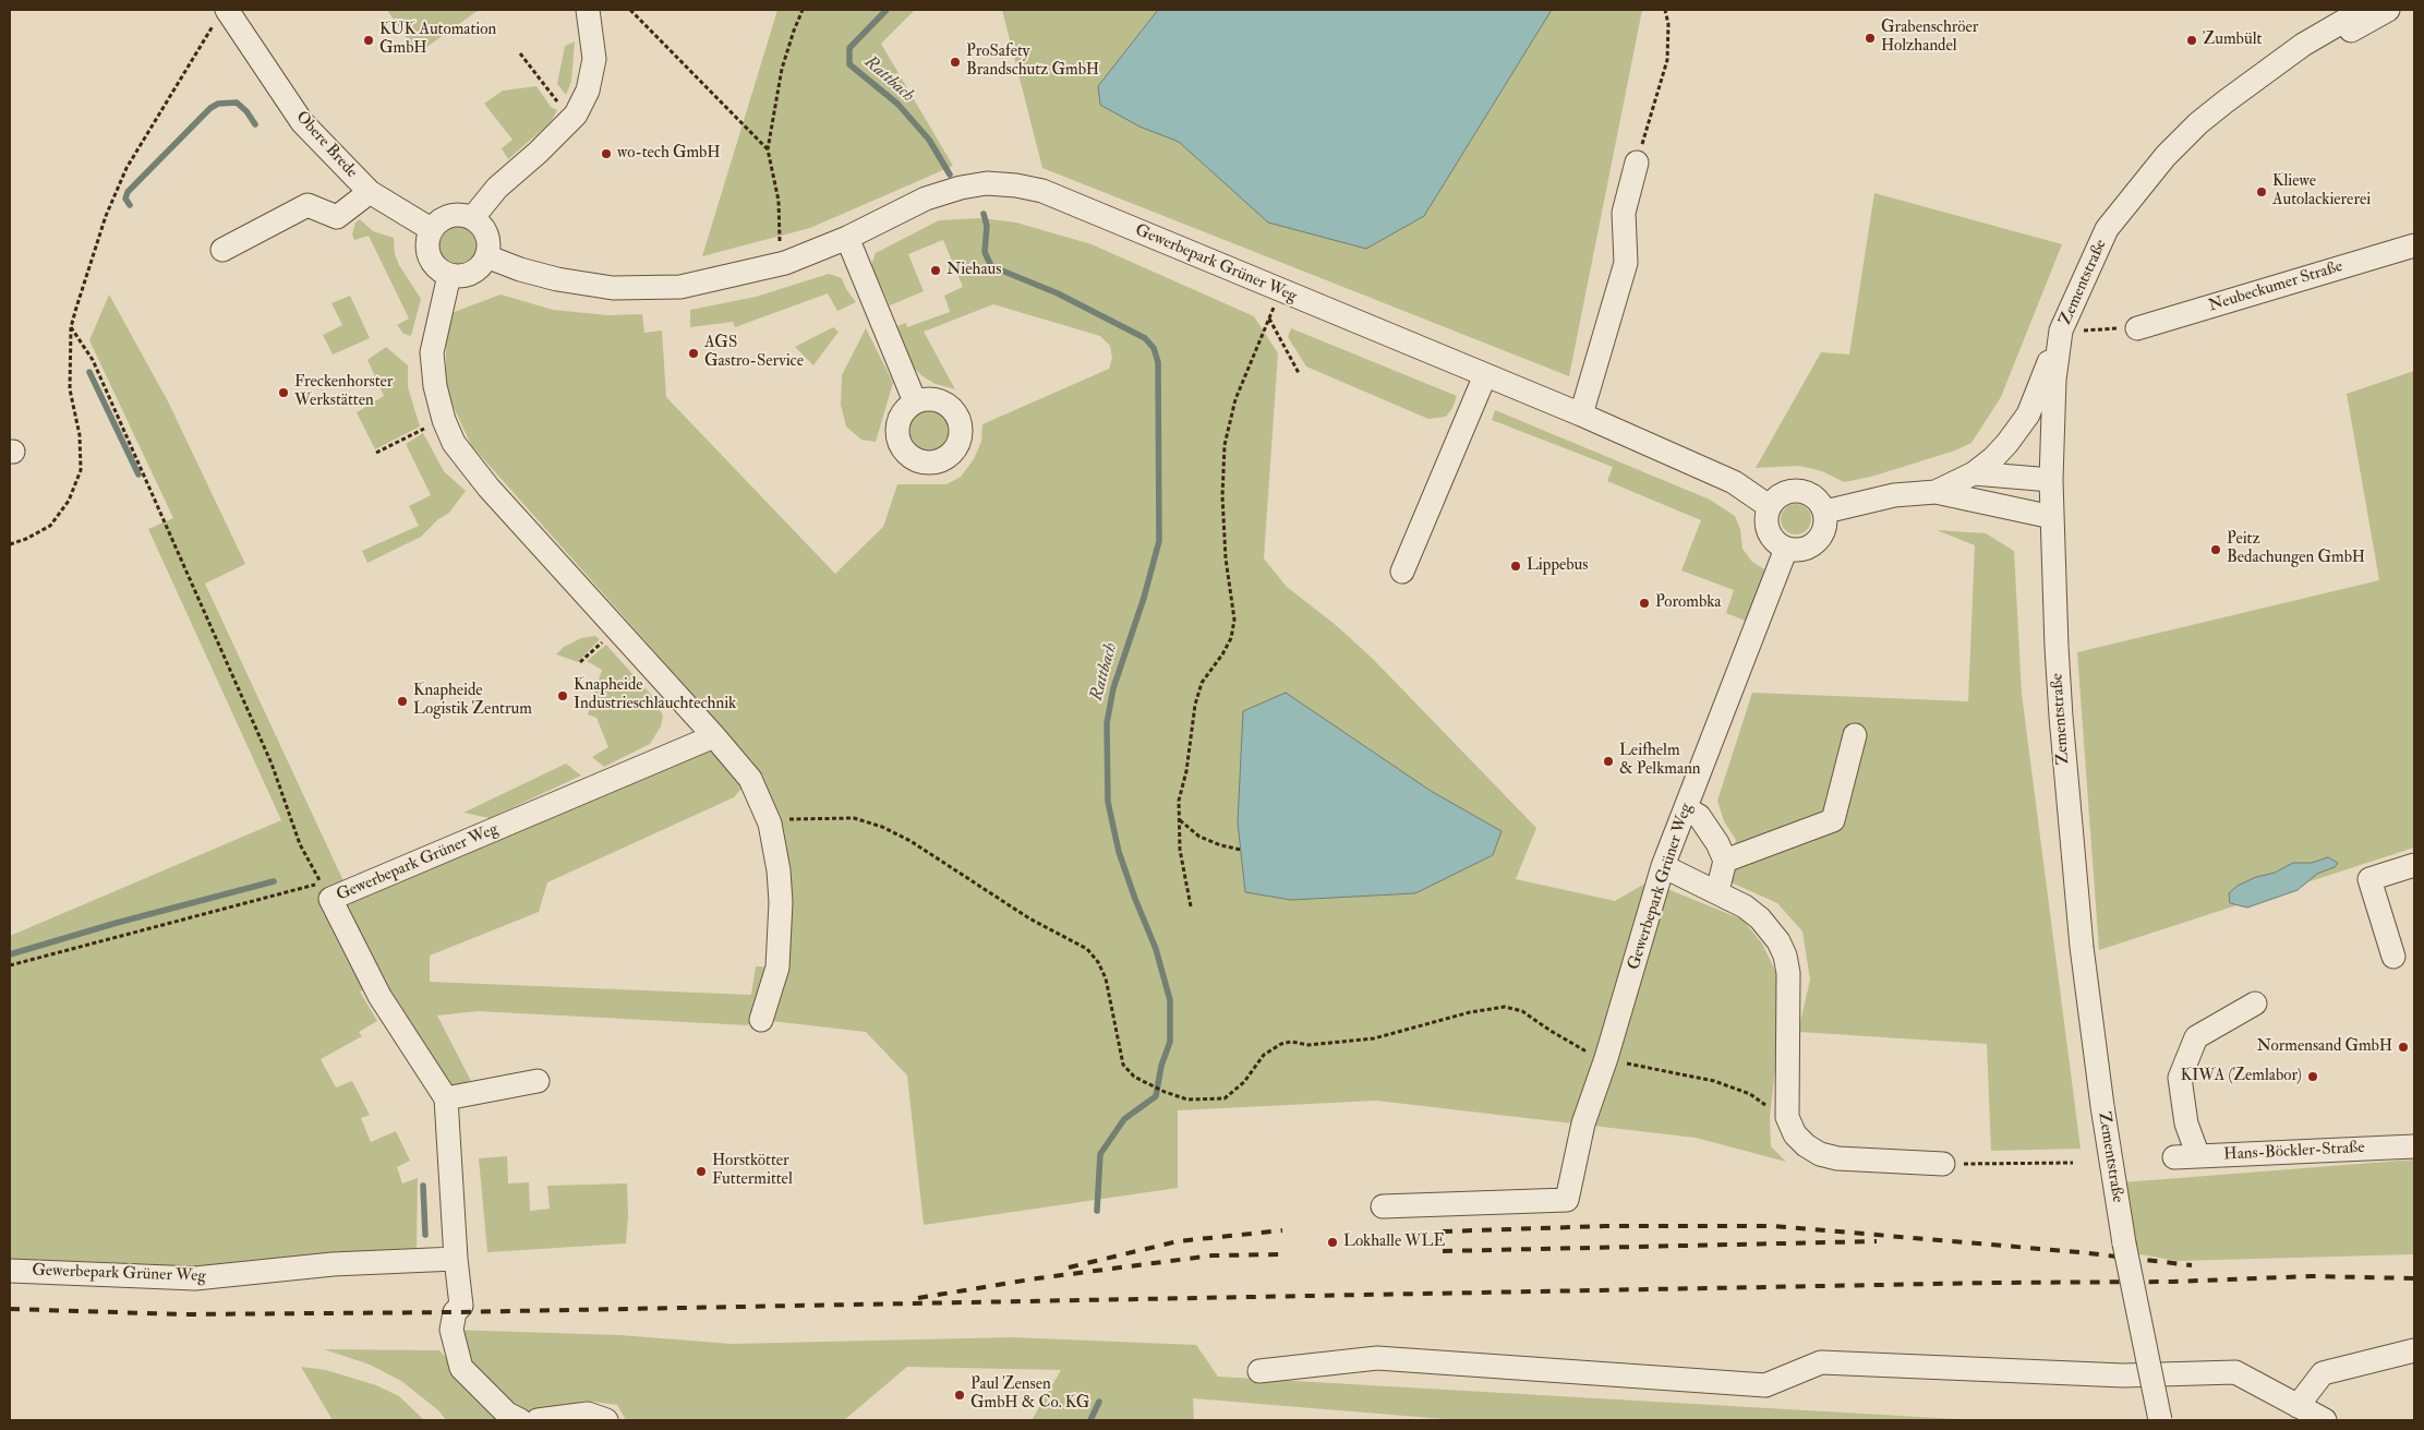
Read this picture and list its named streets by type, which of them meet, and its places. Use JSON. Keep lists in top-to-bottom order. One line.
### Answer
{"streets":{"street":["Obere Brede","Gewerbepark Grüner Weg","Zementstraße","Neubeckumer Straße","Hans-Böckler-Straße"]},"crossings":[["Obere Brede","Gewerbepark Grüner Weg"]],"water":["Rattbach"],"places":["Grabenschröer Holzhandel","KUK Automation GmbH","Zumbült","ProSafety Brandschutz GmbH","wo-tech GmbH","Kliewe Autolackiererei","Niehaus","AGS Gastro-Service","Freckenhorster Werkstätten","Peitz Bedachungen GmbH","Lippebus","Porombka","Knapheide Industrieschlauchtechnik","Knapheide Logistik Zentrum","Leifhelm & Pelkmann","Normensand GmbH","KIWA (Zemlabor)","Horstkötter Futtermittel","Lokhalle WLE","Paul Zensen GmbH & Co. KG"]}
